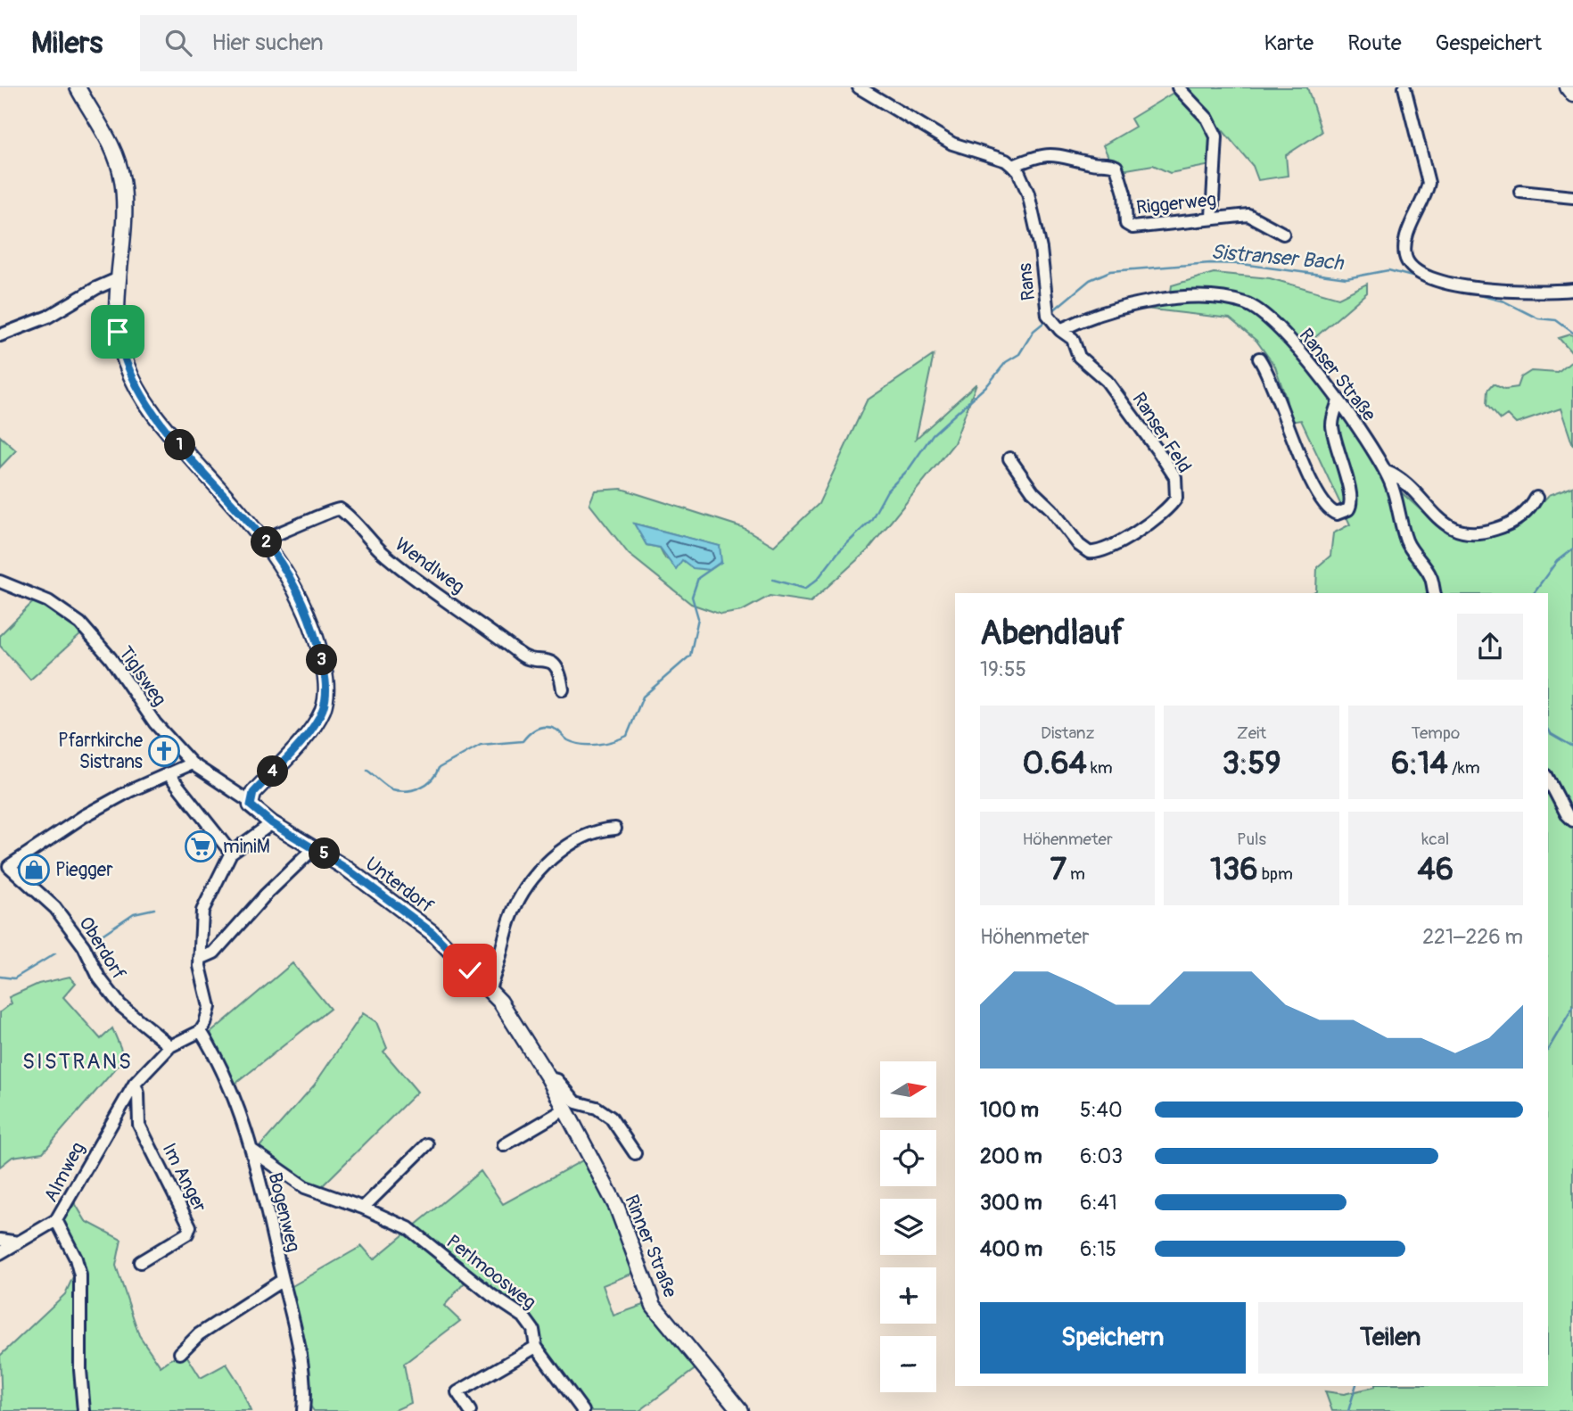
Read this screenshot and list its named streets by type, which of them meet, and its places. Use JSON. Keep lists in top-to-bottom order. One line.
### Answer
{"streets":{"main road":["Unterdorf","Rinner Straße"],"street":["Riggerweg","Rans","Ranser Straße","Ranser Feld","Wendlweg","Tiglsweg","Oberdorf","Almweg","Im Anger","Bogenweg","Perlmoosweg"]},"crossings":[["Riggerweg","Rans"],["Rans","Ranser Straße"],["Rans","Ranser Feld"],["Ranser Straße","Ranser Feld"],["Tiglsweg","Unterdorf"],["Unterdorf","Rinner Straße"],["Almweg","Im Anger"],["Bogenweg","Perlmoosweg"]],"districts":["SISTRANS"],"water":["Sistranser Bach"],"places":{"church":["Pfarrkirche Sistrans"],"supermarket":["miniM"],"shop":["Piegger"]},"north":"right","page":{"header":"Milers","search":"Hier suchen","nav":["Karte","Route","Gespeichert"],"pins":["1","2","3","4","5"],"heading":["Abendlauf","19:55"],"stats":[["Distanz","0.64 km"],["Zeit","3:59"],["Tempo","6:14 /km"],["Höhenmeter","7 m"],["Puls","136 bpm"],["kcal","46"]],"chart":["Höhenmeter","221–226 m"],"map_buttons":["+","−"],"list":[{"name":"100 m","note":"5:40"},{"name":"200 m","note":"6:03"},{"name":"300 m","note":"6:41"},{"name":"400 m","note":"6:15"}],"buttons":["Speichern","Teilen"]}}
